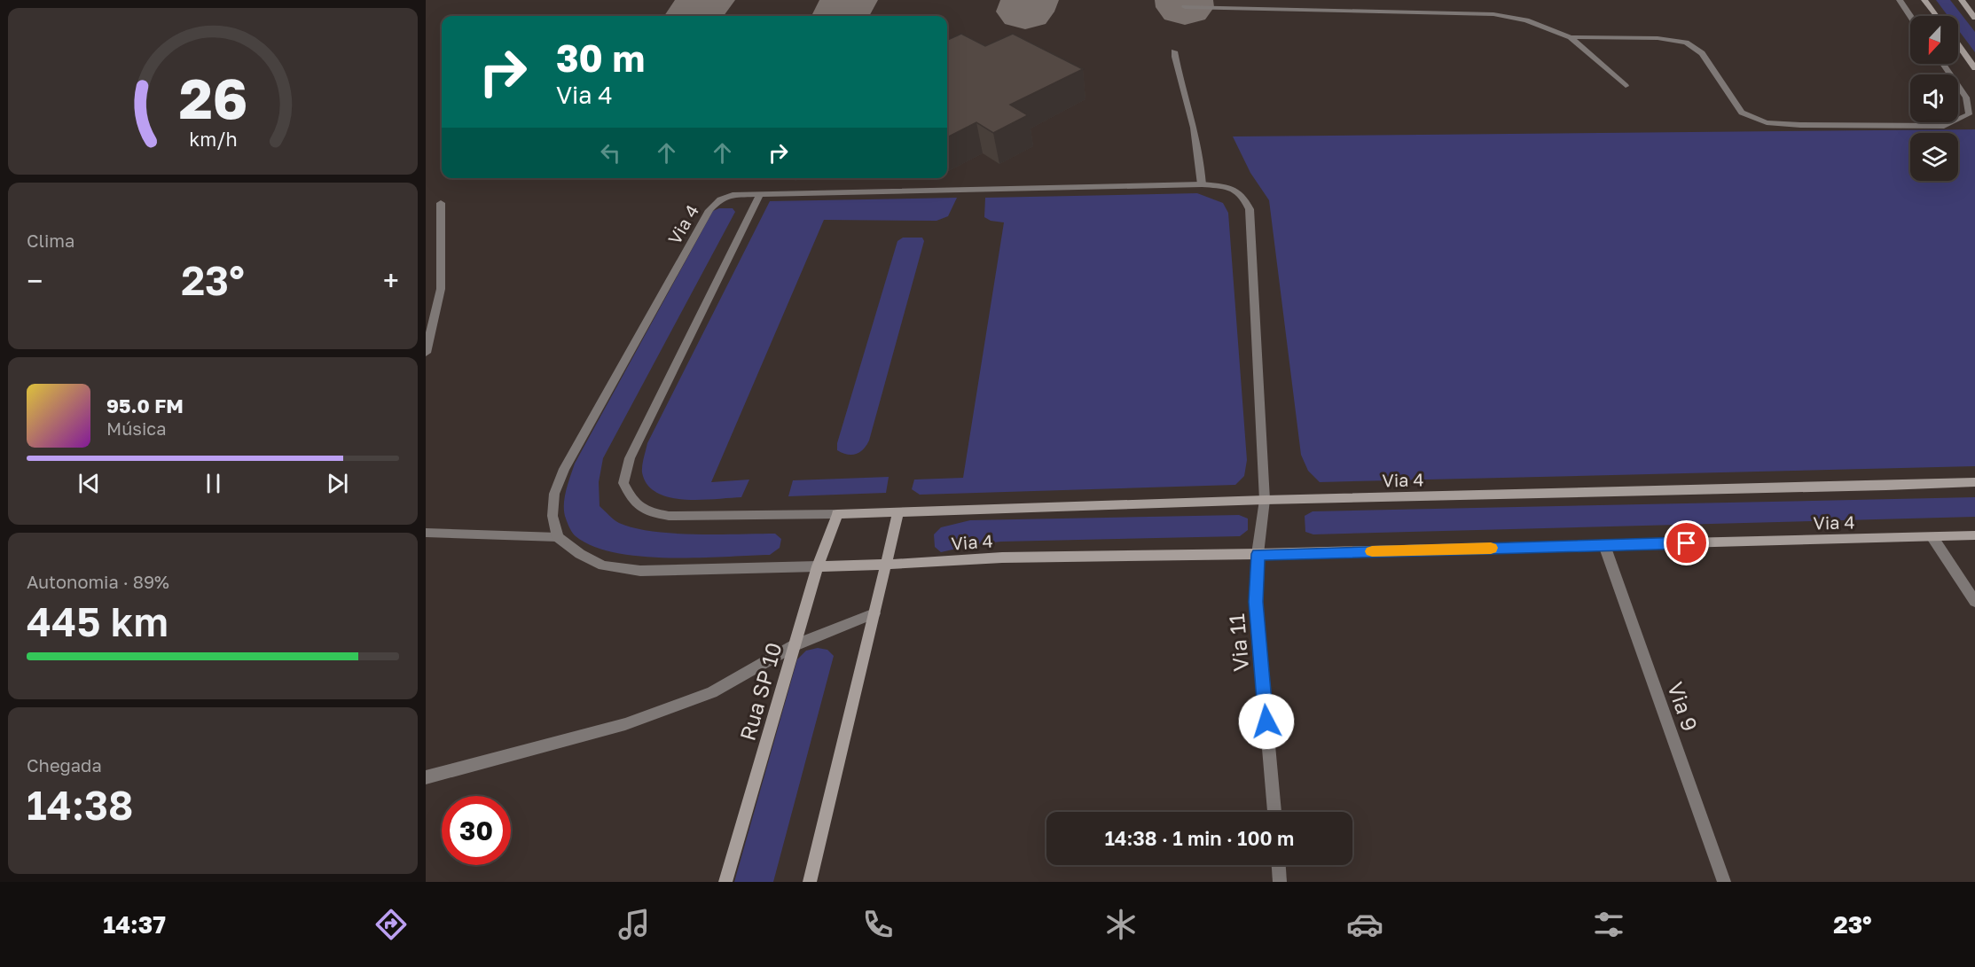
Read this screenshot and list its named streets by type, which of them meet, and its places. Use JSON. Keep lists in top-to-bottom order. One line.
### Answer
{"streets":{"street":["Via 4","Via 11","Rua SP 10","Via 9"]},"crossings":[["Via 4","Via 11"],["Via 4","Rua SP 10"],["Via 4","Via 9"]],"north":"bottom","page":{"turn":["30 m","Via 4"],"tile":["Clima",["Autonomia · 89%","445 km"],["Chegada","14:38"]],"heat":["−","23°","+"],"song":["95.0 FM","Música"],"limit":"30","trip":"14:38 · 1 min · 100 m","tabs":["14:37","23°"],"gauge":["26","km/h"]}}
